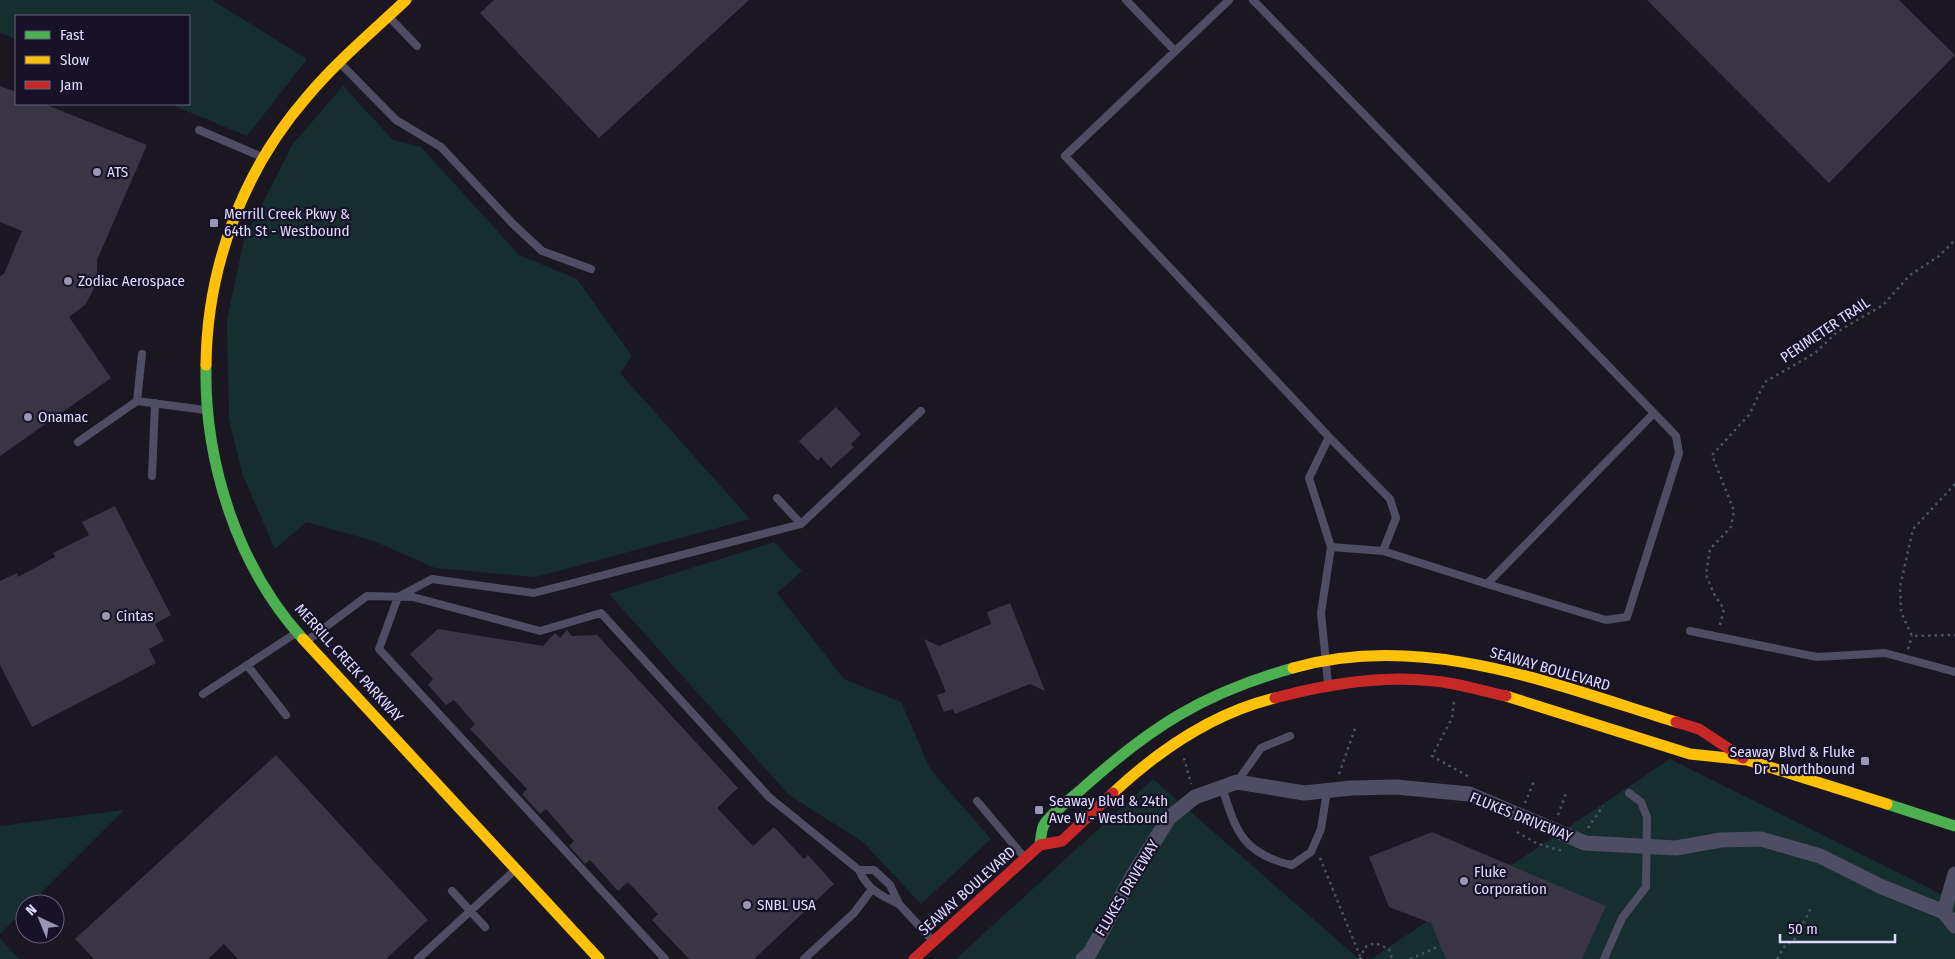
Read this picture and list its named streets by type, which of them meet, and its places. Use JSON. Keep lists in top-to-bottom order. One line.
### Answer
{"streets":{"street":["MERRILL CREEK PARKWAY","SEAWAY BOULEVARD","FLUKES DRIVEWAY"],"path":["PERIMETER TRAIL"]},"places":{"other":["ATS","Zodiac Aerospace","Onamac","Cintas","Fluke Corporation","SNBL USA"],"transit":["Merrill Creek Pkwy & 64th St - Westbound","Seaway Blvd & Fluke Dr - Northbound","Seaway Blvd & 24th Ave W - Westbound"]},"legend":["Fast","Slow","Jam"],"scale_bar":"50 m","north":"top left"}
